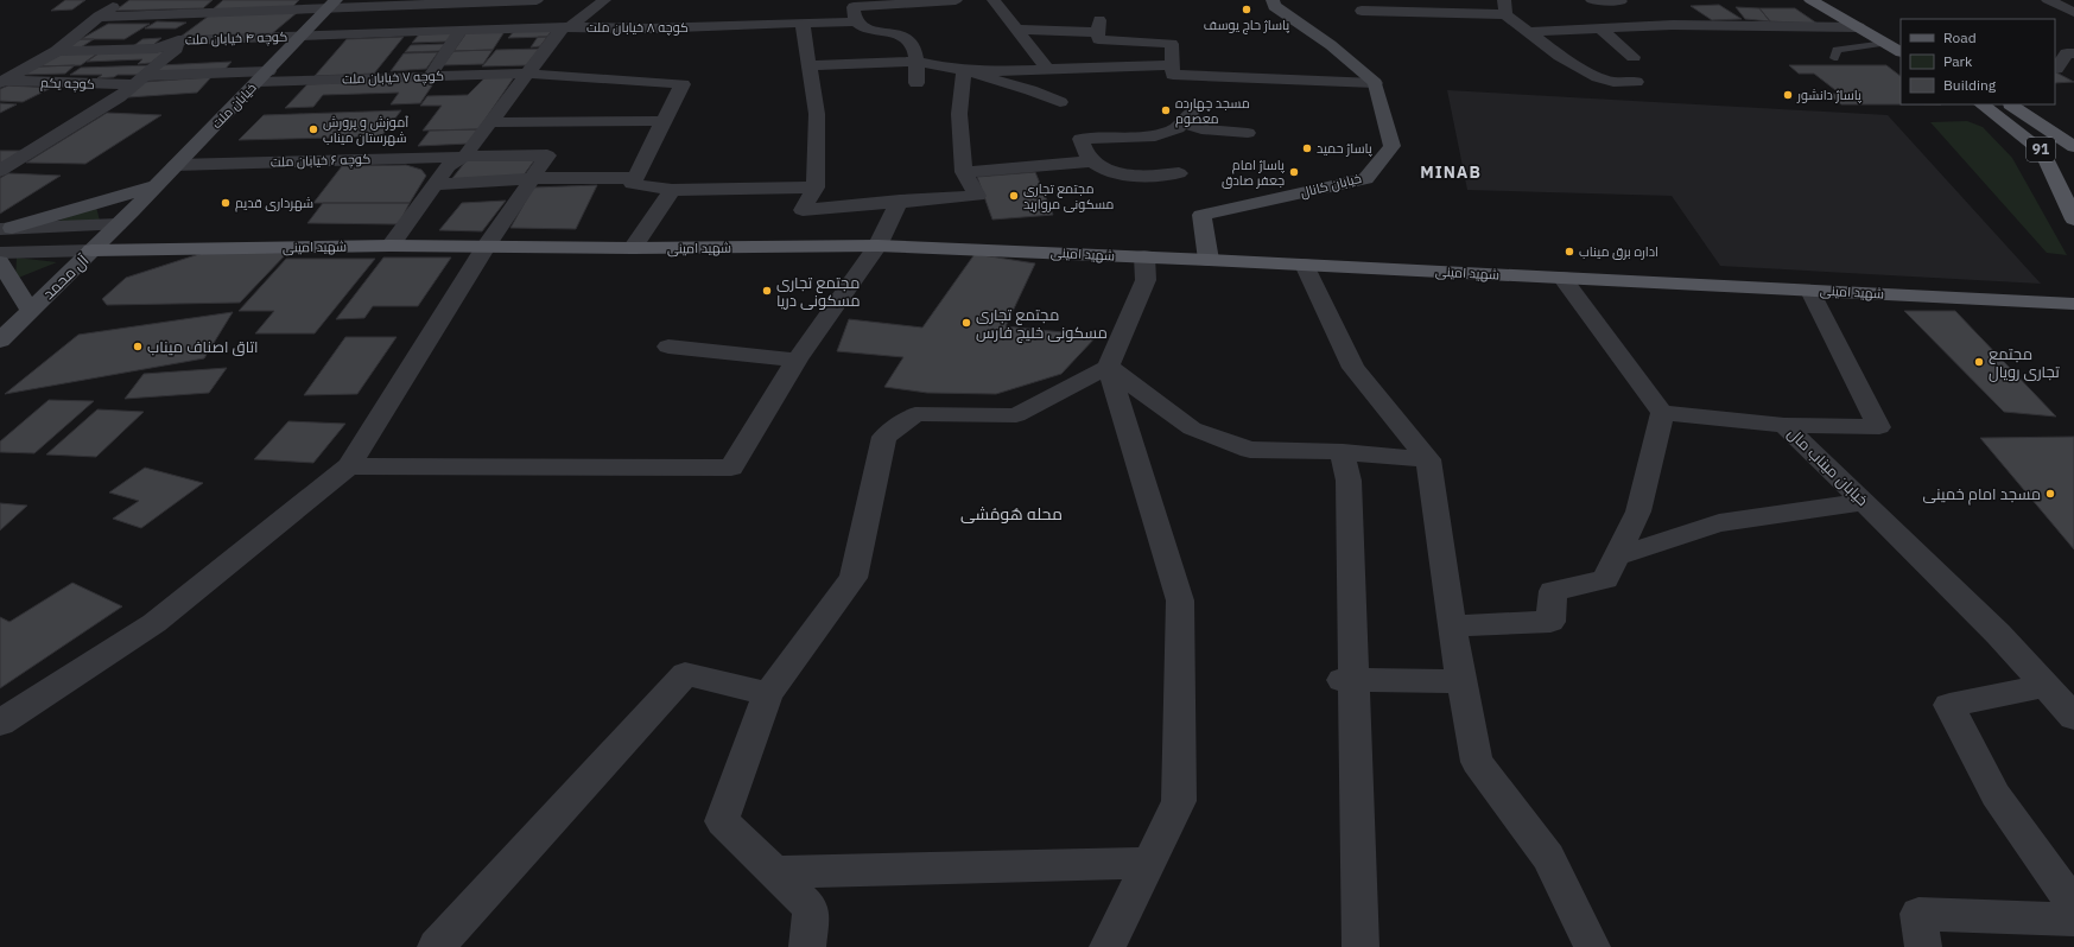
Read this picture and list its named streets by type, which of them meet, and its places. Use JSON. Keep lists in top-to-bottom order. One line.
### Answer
{"streets":{"main road":["خیابان ملت","91","خیابان کانال","شهید امینی","آل محمد"],"street":["کوچه ۸ خیابان ملت","کوچه ۴ خیابان ملت","کوچه ۷ خیابان ملت","کوچه یکم","کوچه ۶ خیابان ملت","خیابان میناب مال"]},"crossings":[["کوچه ۸ خیابان ملت","کوچه ۴ خیابان ملت"],["کوچه ۸ خیابان ملت","خیابان ملت"],["کوچه ۴ خیابان ملت","خیابان ملت"],["کوچه ۷ خیابان ملت","کوچه یکم"],["کوچه ۷ خیابان ملت","خیابان ملت"],["خیابان ملت","کوچه ۶ خیابان ملت"],["خیابان ملت","آل محمد"],["خیابان کانال","شهید امینی"],["شهید امینی","آل محمد"]],"districts":["MINAB","محله هُومُشی"],"places":["پاساژ حاج یوسف","پاساژ دانشور","مسجد چهارده معصوم","آموزش و پرورش شهرستان میناب","پاساژ حمید","پاساژ امام جعفر صادق","مجتمع تجاری مسکونی مروارید","شهرداری قدیم","اداره برق میناب","مجتمع تجاری مسکونی دریا","مجتمع تجاری مسکونی خلیج فارس","اتاق اصناف میناب","مجتمع تجاری رویال","مسجد امام خمینی"],"legend":["Road","Park","Building"]}
